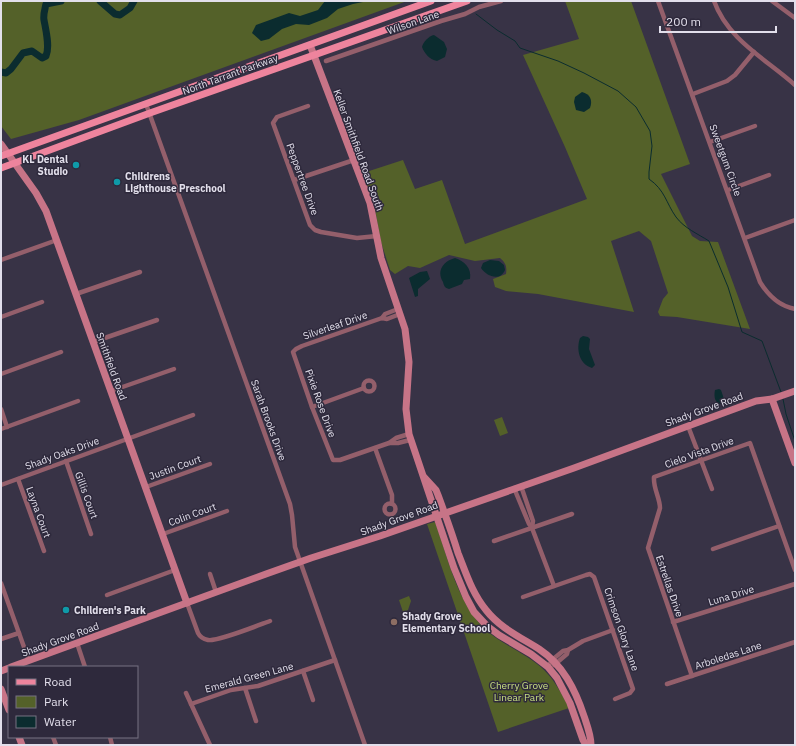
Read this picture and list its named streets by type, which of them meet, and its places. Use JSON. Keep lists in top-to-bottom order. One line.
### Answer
{"streets":{"main road":["North Tarrant Parkway","Keller Smithfield Road South","Smithfield Road","Shady Grove Road"],"street":["Wilson Lane","Sweetgum Circle","Peppertree Drive","Silverleaf Drive","Pixie Rose Drive","Sarah Brooks Drive","Cielo Vista Drive","Shady Oaks Drive","Justin Court","Gillis Court","Layna Court","Colin Court","Estrellas Drive","Luna Drive","Crimson Glory Lane","Arboledas Lane","Emerald Green Lane"]},"crossings":[["Wilson Lane","North Tarrant Parkway"],["North Tarrant Parkway","Keller Smithfield Road South"],["North Tarrant Parkway","Smithfield Road"],["North Tarrant Parkway","Sarah Brooks Drive"],["Keller Smithfield Road South","Peppertree Drive"],["Keller Smithfield Road South","Silverleaf Drive"],["Keller Smithfield Road South","Shady Grove Road"],["Silverleaf Drive","Pixie Rose Drive"],["Smithfield Road","Shady Grove Road"],["Smithfield Road","Shady Oaks Drive"],["Smithfield Road","Justin Court"],["Smithfield Road","Colin Court"],["Shady Grove Road","Sarah Brooks Drive"],["Sarah Brooks Drive","Emerald Green Lane"],["Cielo Vista Drive","Estrellas Drive"],["Shady Oaks Drive","Gillis Court"],["Shady Oaks Drive","Layna Court"],["Estrellas Drive","Luna Drive"],["Estrellas Drive","Arboledas Lane"]],"parks":["Cherry Grove Linear Park"],"places":["KL Dental Studio","Childrens Lighthouse Preschool","Children's Park","Shady Grove Elementary School"],"legend":["Road","Park","Water"],"scale_bar":"200 m"}
